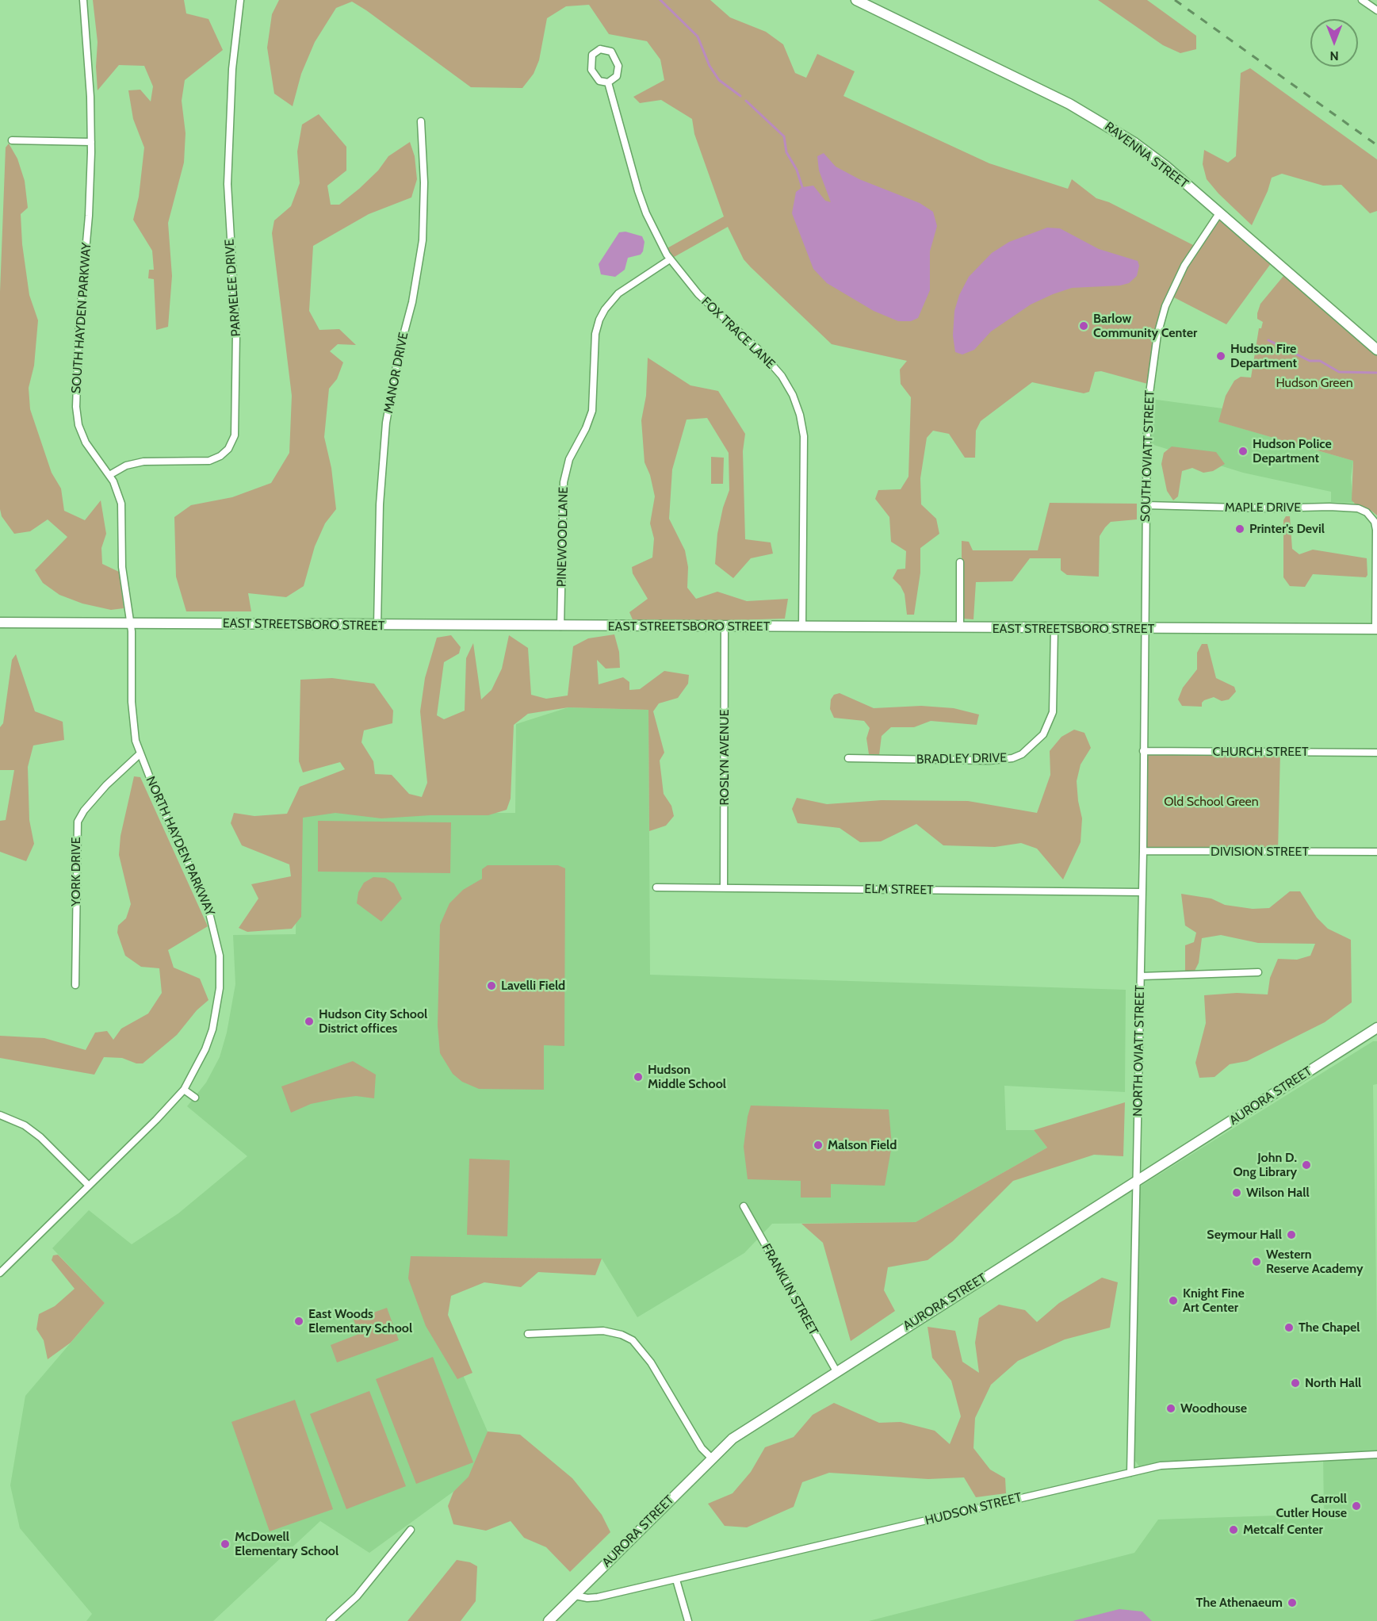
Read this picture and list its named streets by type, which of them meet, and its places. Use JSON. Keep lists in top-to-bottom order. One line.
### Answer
{"streets":{"street":["RAVENNA STREET","PARMELEE DRIVE","SOUTH HAYDEN PARKWAY","FOX TRACE LANE","MANOR DRIVE","SOUTH OVIATT STREET","MAPLE DRIVE","PINEWOOD LANE","EAST STREETSBORO STREET","CHURCH STREET","ROSLYN AVENUE","BRADLEY DRIVE","NORTH HAYDEN PARKWAY","DIVISION STREET","YORK DRIVE","ELM STREET","NORTH OVIATT STREET","AURORA STREET","FRANKLIN STREET","HUDSON STREET"]},"crossings":[["RAVENNA STREET","SOUTH OVIATT STREET"],["PARMELEE DRIVE","SOUTH HAYDEN PARKWAY"],["SOUTH HAYDEN PARKWAY","EAST STREETSBORO STREET"],["SOUTH HAYDEN PARKWAY","NORTH HAYDEN PARKWAY"],["FOX TRACE LANE","PINEWOOD LANE"],["FOX TRACE LANE","EAST STREETSBORO STREET"],["MANOR DRIVE","EAST STREETSBORO STREET"],["SOUTH OVIATT STREET","MAPLE DRIVE"],["SOUTH OVIATT STREET","EAST STREETSBORO STREET"],["SOUTH OVIATT STREET","NORTH OVIATT STREET"],["MAPLE DRIVE","EAST STREETSBORO STREET"],["PINEWOOD LANE","EAST STREETSBORO STREET"],["EAST STREETSBORO STREET","ROSLYN AVENUE"],["EAST STREETSBORO STREET","BRADLEY DRIVE"],["EAST STREETSBORO STREET","NORTH HAYDEN PARKWAY"],["EAST STREETSBORO STREET","NORTH OVIATT STREET"],["CHURCH STREET","NORTH OVIATT STREET"],["ROSLYN AVENUE","ELM STREET"],["NORTH HAYDEN PARKWAY","YORK DRIVE"],["DIVISION STREET","NORTH OVIATT STREET"],["ELM STREET","NORTH OVIATT STREET"],["NORTH OVIATT STREET","AURORA STREET"],["NORTH OVIATT STREET","HUDSON STREET"],["AURORA STREET","FRANKLIN STREET"],["AURORA STREET","HUDSON STREET"]],"parks":["Hudson Green","Old School Green"],"places":["Barlow Community Center","Hudson Fire Department","Hudson Police Department","Printer's Devil","Lavelli Field","Hudson City School District offices","Hudson Middle School","Malson Field","John D. Ong Library","Wilson Hall","Seymour Hall","Western Reserve Academy","Knight Fine Art Center","East Woods Elementary School","The Chapel","North Hall","Woodhouse","Carroll Cutler House","Metcalf Center","McDowell Elementary School","The Athenaeum"],"north":"bottom"}
